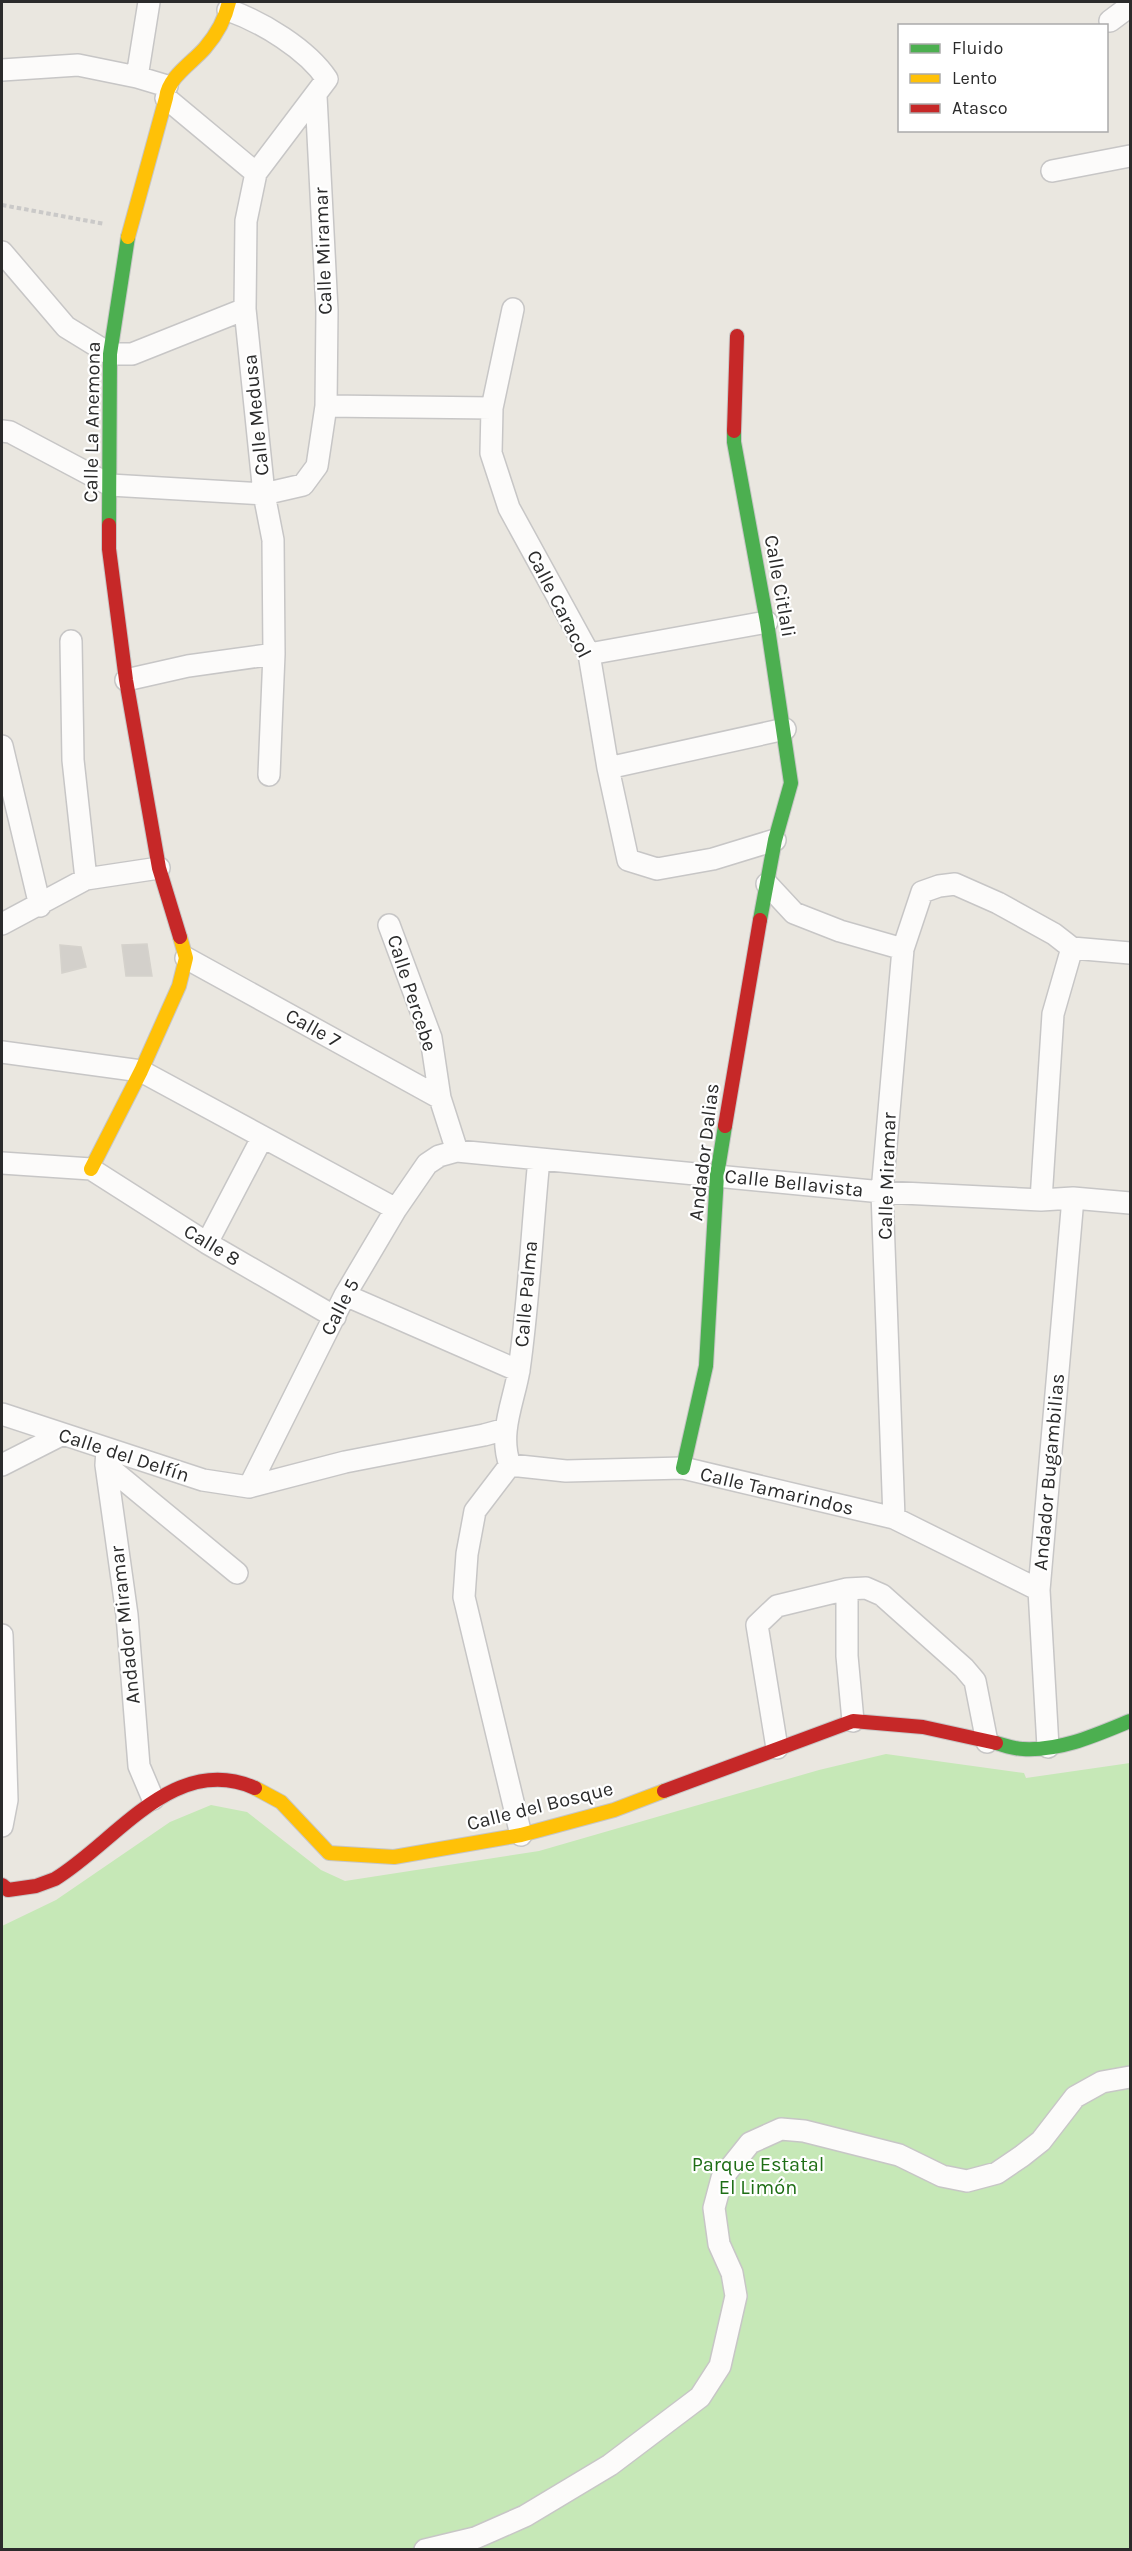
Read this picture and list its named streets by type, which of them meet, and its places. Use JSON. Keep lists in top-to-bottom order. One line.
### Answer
{"streets":{"street":["Calle Miramar","Calle Medusa","Calle La Anemona","Calle Citlali","Calle Caracol","Calle Percebe","Calle 7","Andador Dalias","Calle Bellavista","Calle 8","Calle Palma","Calle 5","Calle del Delfín","Andador Bugambilias","Calle Tamarindos","Andador Miramar","Calle del Bosque"]},"crossings":[["Calle Miramar","Calle Medusa"],["Calle Miramar","Calle Bellavista"],["Calle Miramar","Calle Tamarindos"],["Calle La Anemona","Calle 7"],["Calle Citlali","Calle Caracol"],["Calle Citlali","Andador Dalias"],["Calle Caracol","Andador Dalias"],["Calle Percebe","Calle 7"],["Calle Percebe","Calle Bellavista"],["Calle Percebe","Calle 5"],["Andador Dalias","Calle Bellavista"],["Andador Dalias","Calle Tamarindos"],["Calle Bellavista","Calle Palma"],["Calle Bellavista","Calle 5"],["Calle Bellavista","Andador Bugambilias"],["Calle 8","Calle 5"],["Calle Palma","Calle Tamarindos"],["Calle 5","Calle del Delfín"],["Calle del Delfín","Andador Miramar"],["Andador Bugambilias","Calle Tamarindos"],["Andador Bugambilias","Calle del Bosque"],["Andador Miramar","Calle del Bosque"]],"parks":["Parque Estatal El Limón"],"legend":["Fluido","Lento","Atasco"]}
